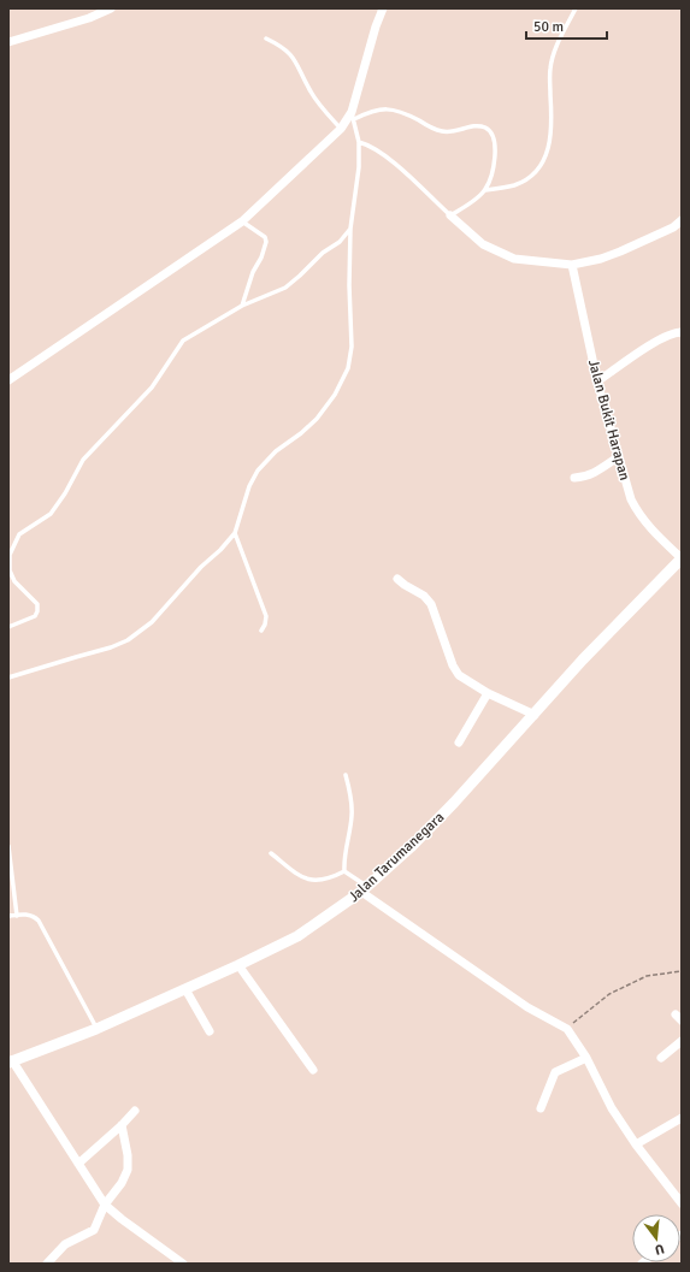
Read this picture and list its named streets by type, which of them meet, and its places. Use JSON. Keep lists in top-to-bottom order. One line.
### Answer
{"streets":{"street":["Jalan Bukit Harapan","Jalan Tarumanegara"]},"crossings":[["Jalan Bukit Harapan","Jalan Tarumanegara"]],"scale_bar":"50 m","north":"bottom"}
